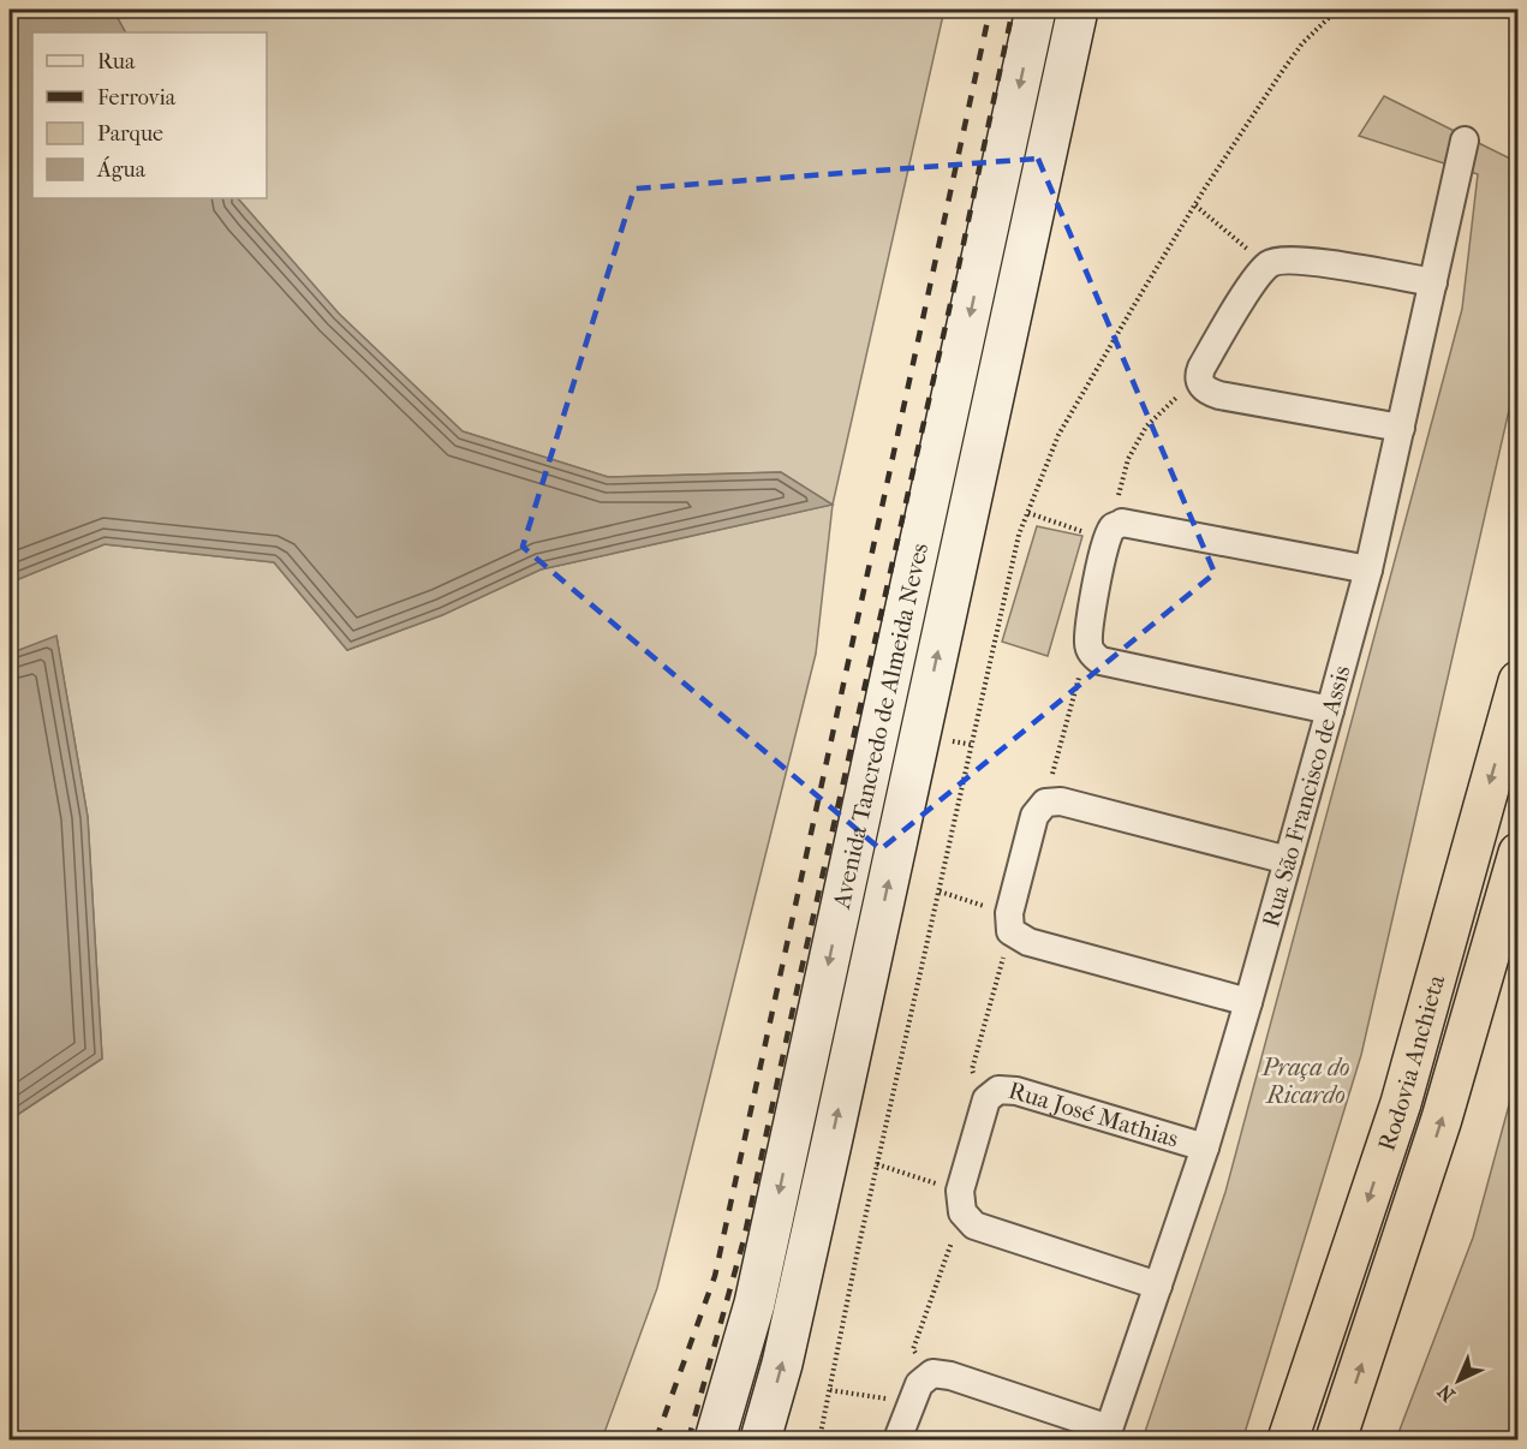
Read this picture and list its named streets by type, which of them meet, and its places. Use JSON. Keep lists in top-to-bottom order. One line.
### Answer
{"streets":{"highway":["Rodovia Anchieta"],"main road":["Avenida Tancredo de Almeida Neves"],"street":["Rua São Francisco de Assis","Rua José Mathias"]},"crossings":[["Rua São Francisco de Assis","Rua José Mathias"]],"parks":["Praça do Ricardo"],"legend":["Rua","Ferrovia","Parque","Água"],"north":"bottom left"}
